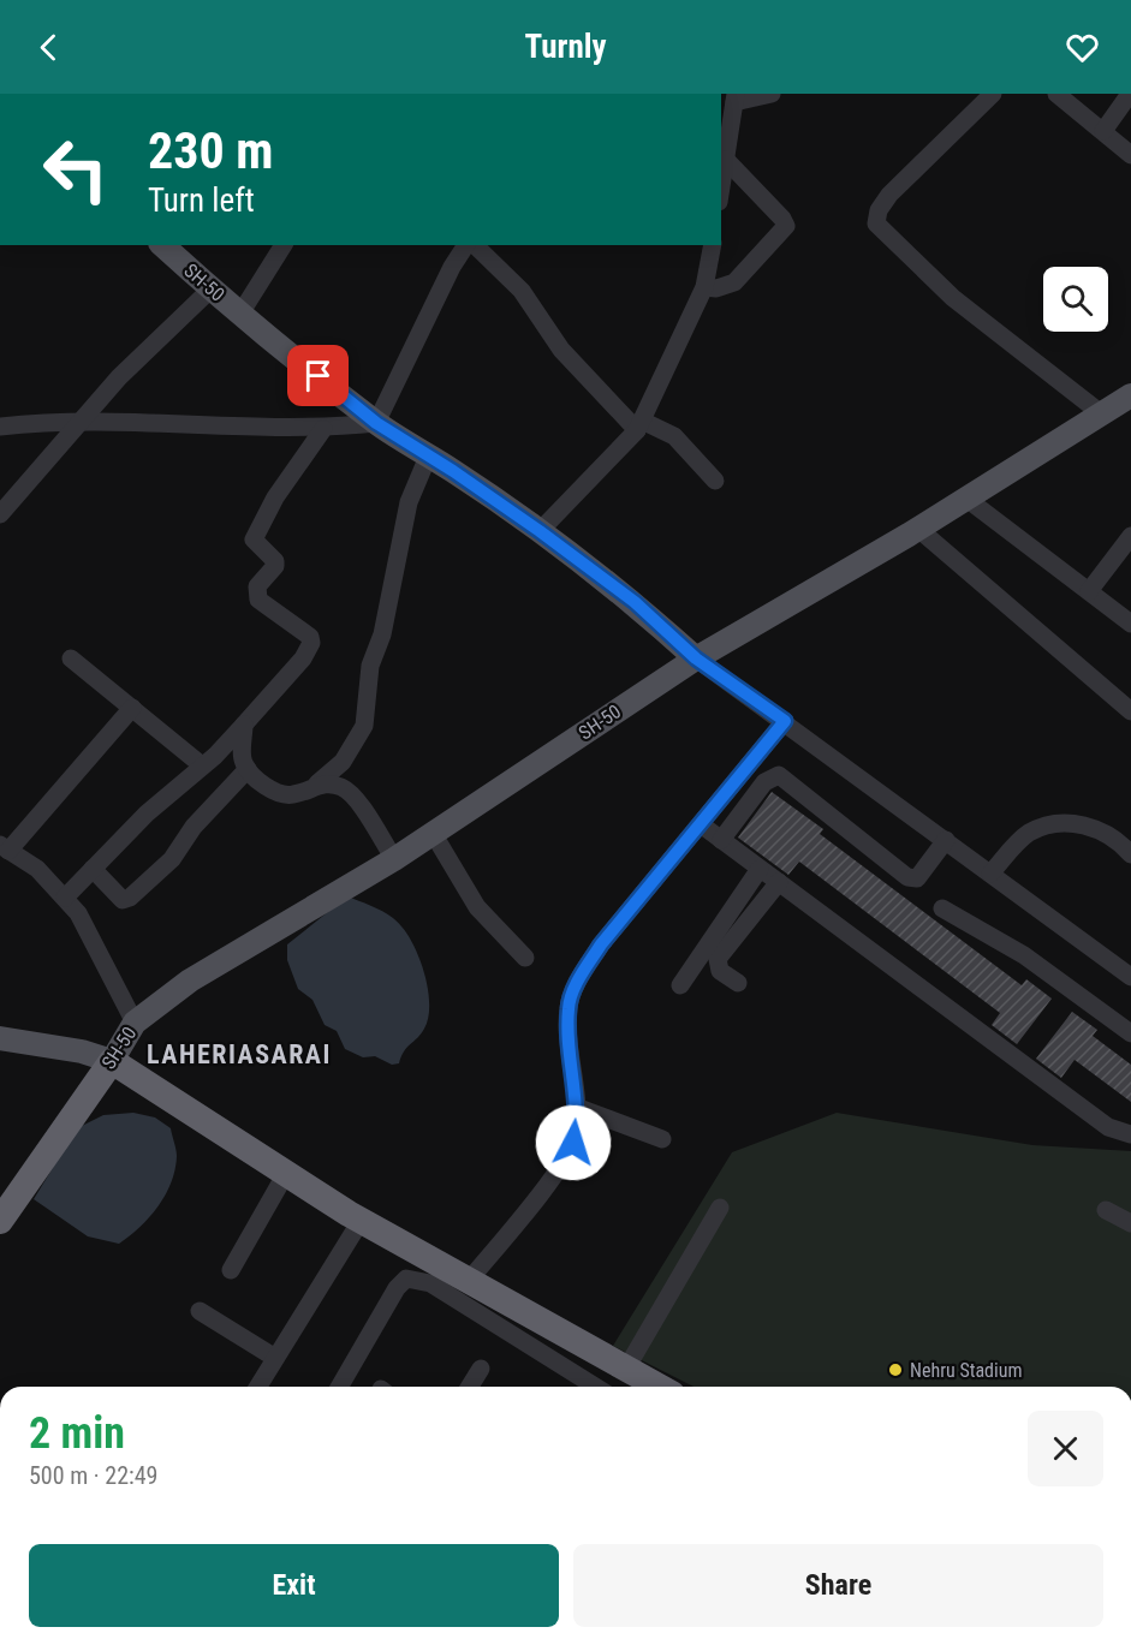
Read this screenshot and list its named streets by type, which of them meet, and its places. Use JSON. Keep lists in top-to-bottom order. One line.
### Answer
{"streets":{"highway":["SH-50"]},"districts":["LAHERIASARAI"],"places":["Nehru Stadium"],"page":{"header":"Turnly","turn":["230 m","Turn left"],"heading":["2 min","500 m · 22:49"],"buttons":["Exit","Share"]}}
